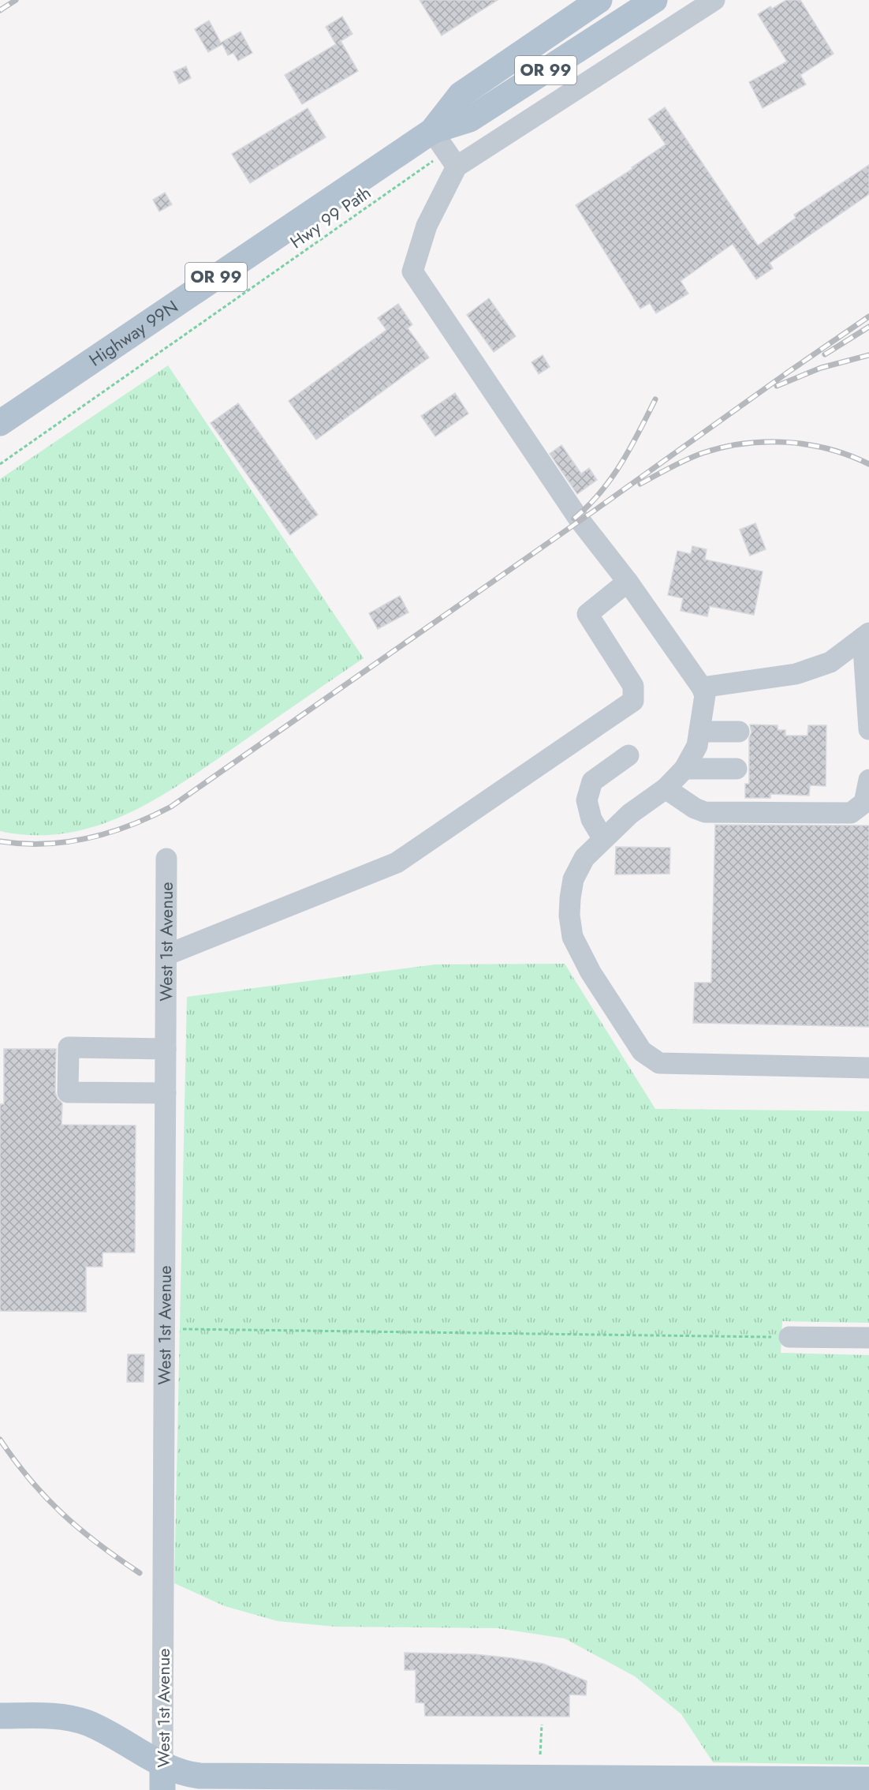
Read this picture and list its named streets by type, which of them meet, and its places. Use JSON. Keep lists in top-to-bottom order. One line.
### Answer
{"streets":{"main road":["OR 99","Highway 99N","West 1st Avenue"],"path":["Hwy 99 Path"]},"crossings":[["OR 99","Highway 99N"]]}
